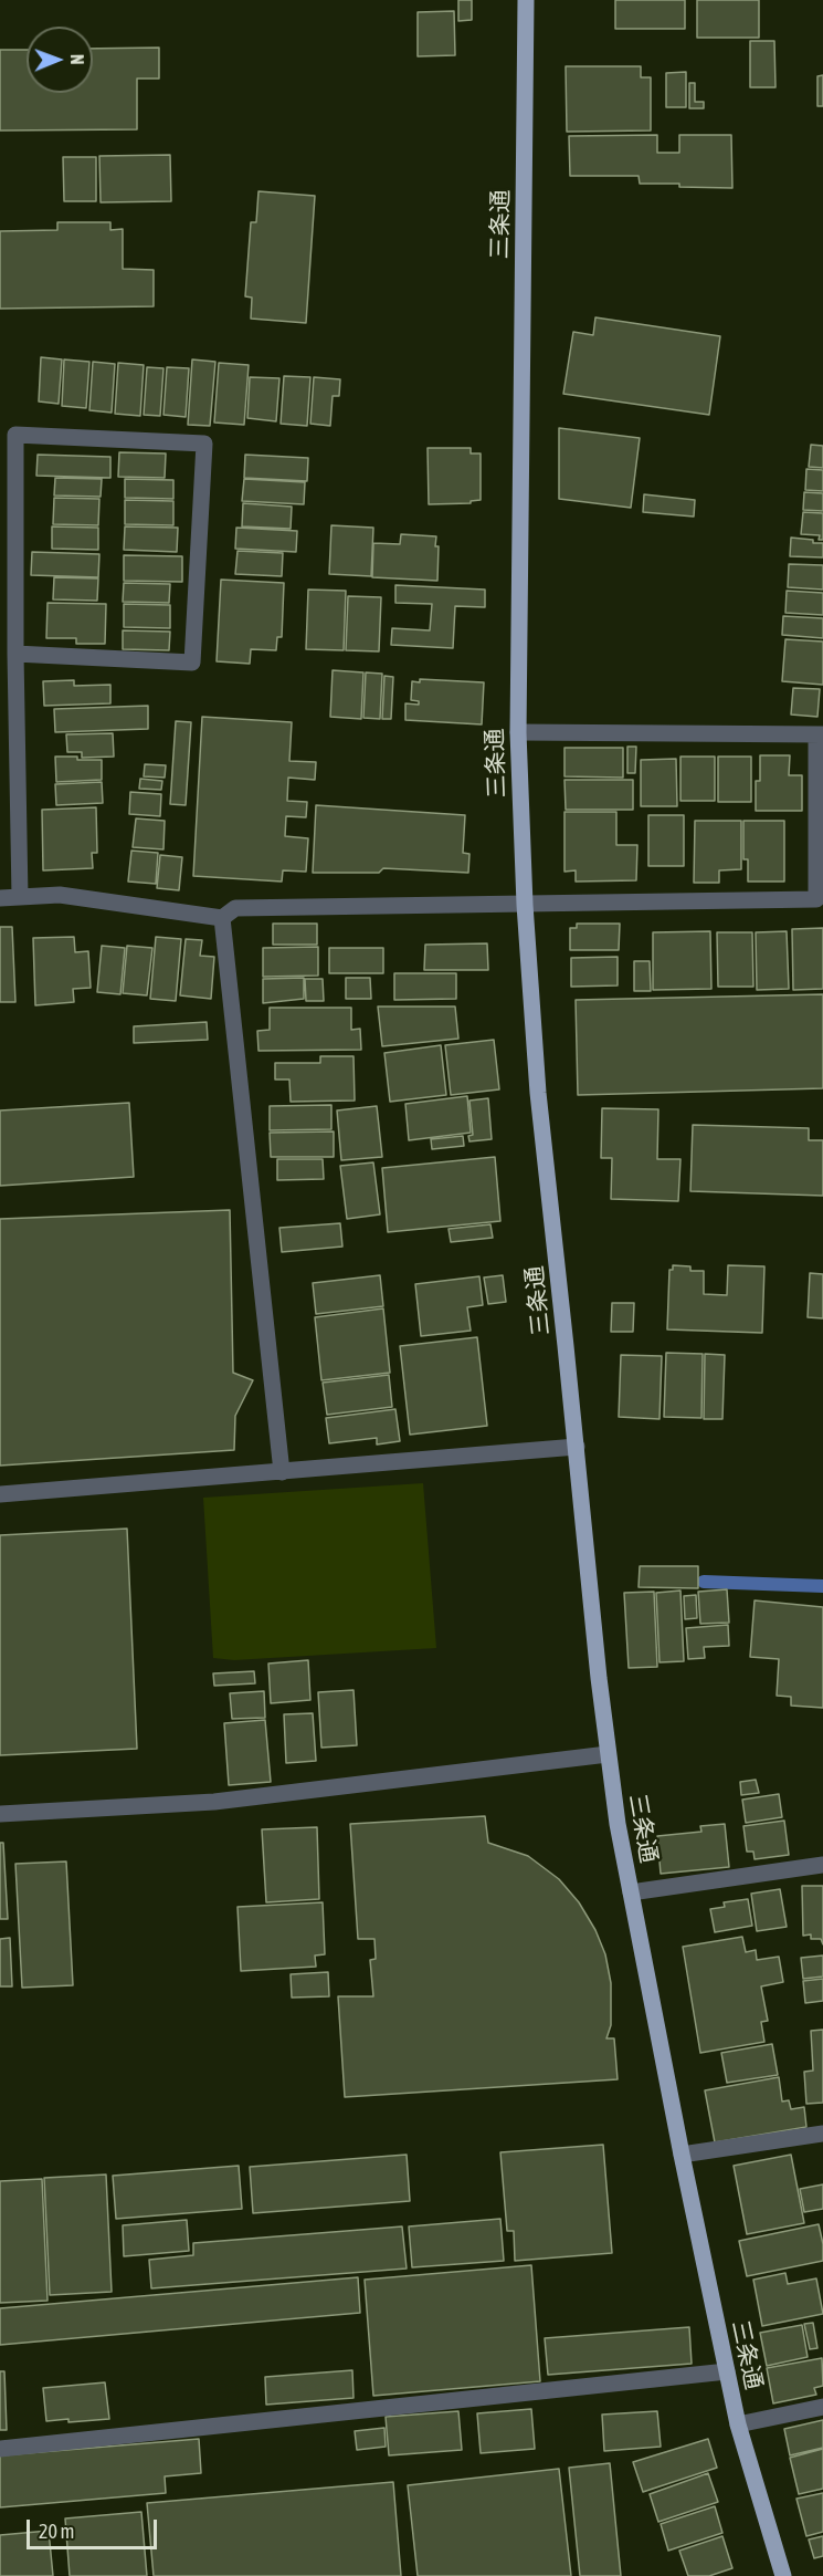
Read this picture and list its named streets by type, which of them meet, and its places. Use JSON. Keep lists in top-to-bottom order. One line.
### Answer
{"streets":{"main road":["三条通"]},"scale_bar":"20 m","north":"right"}
